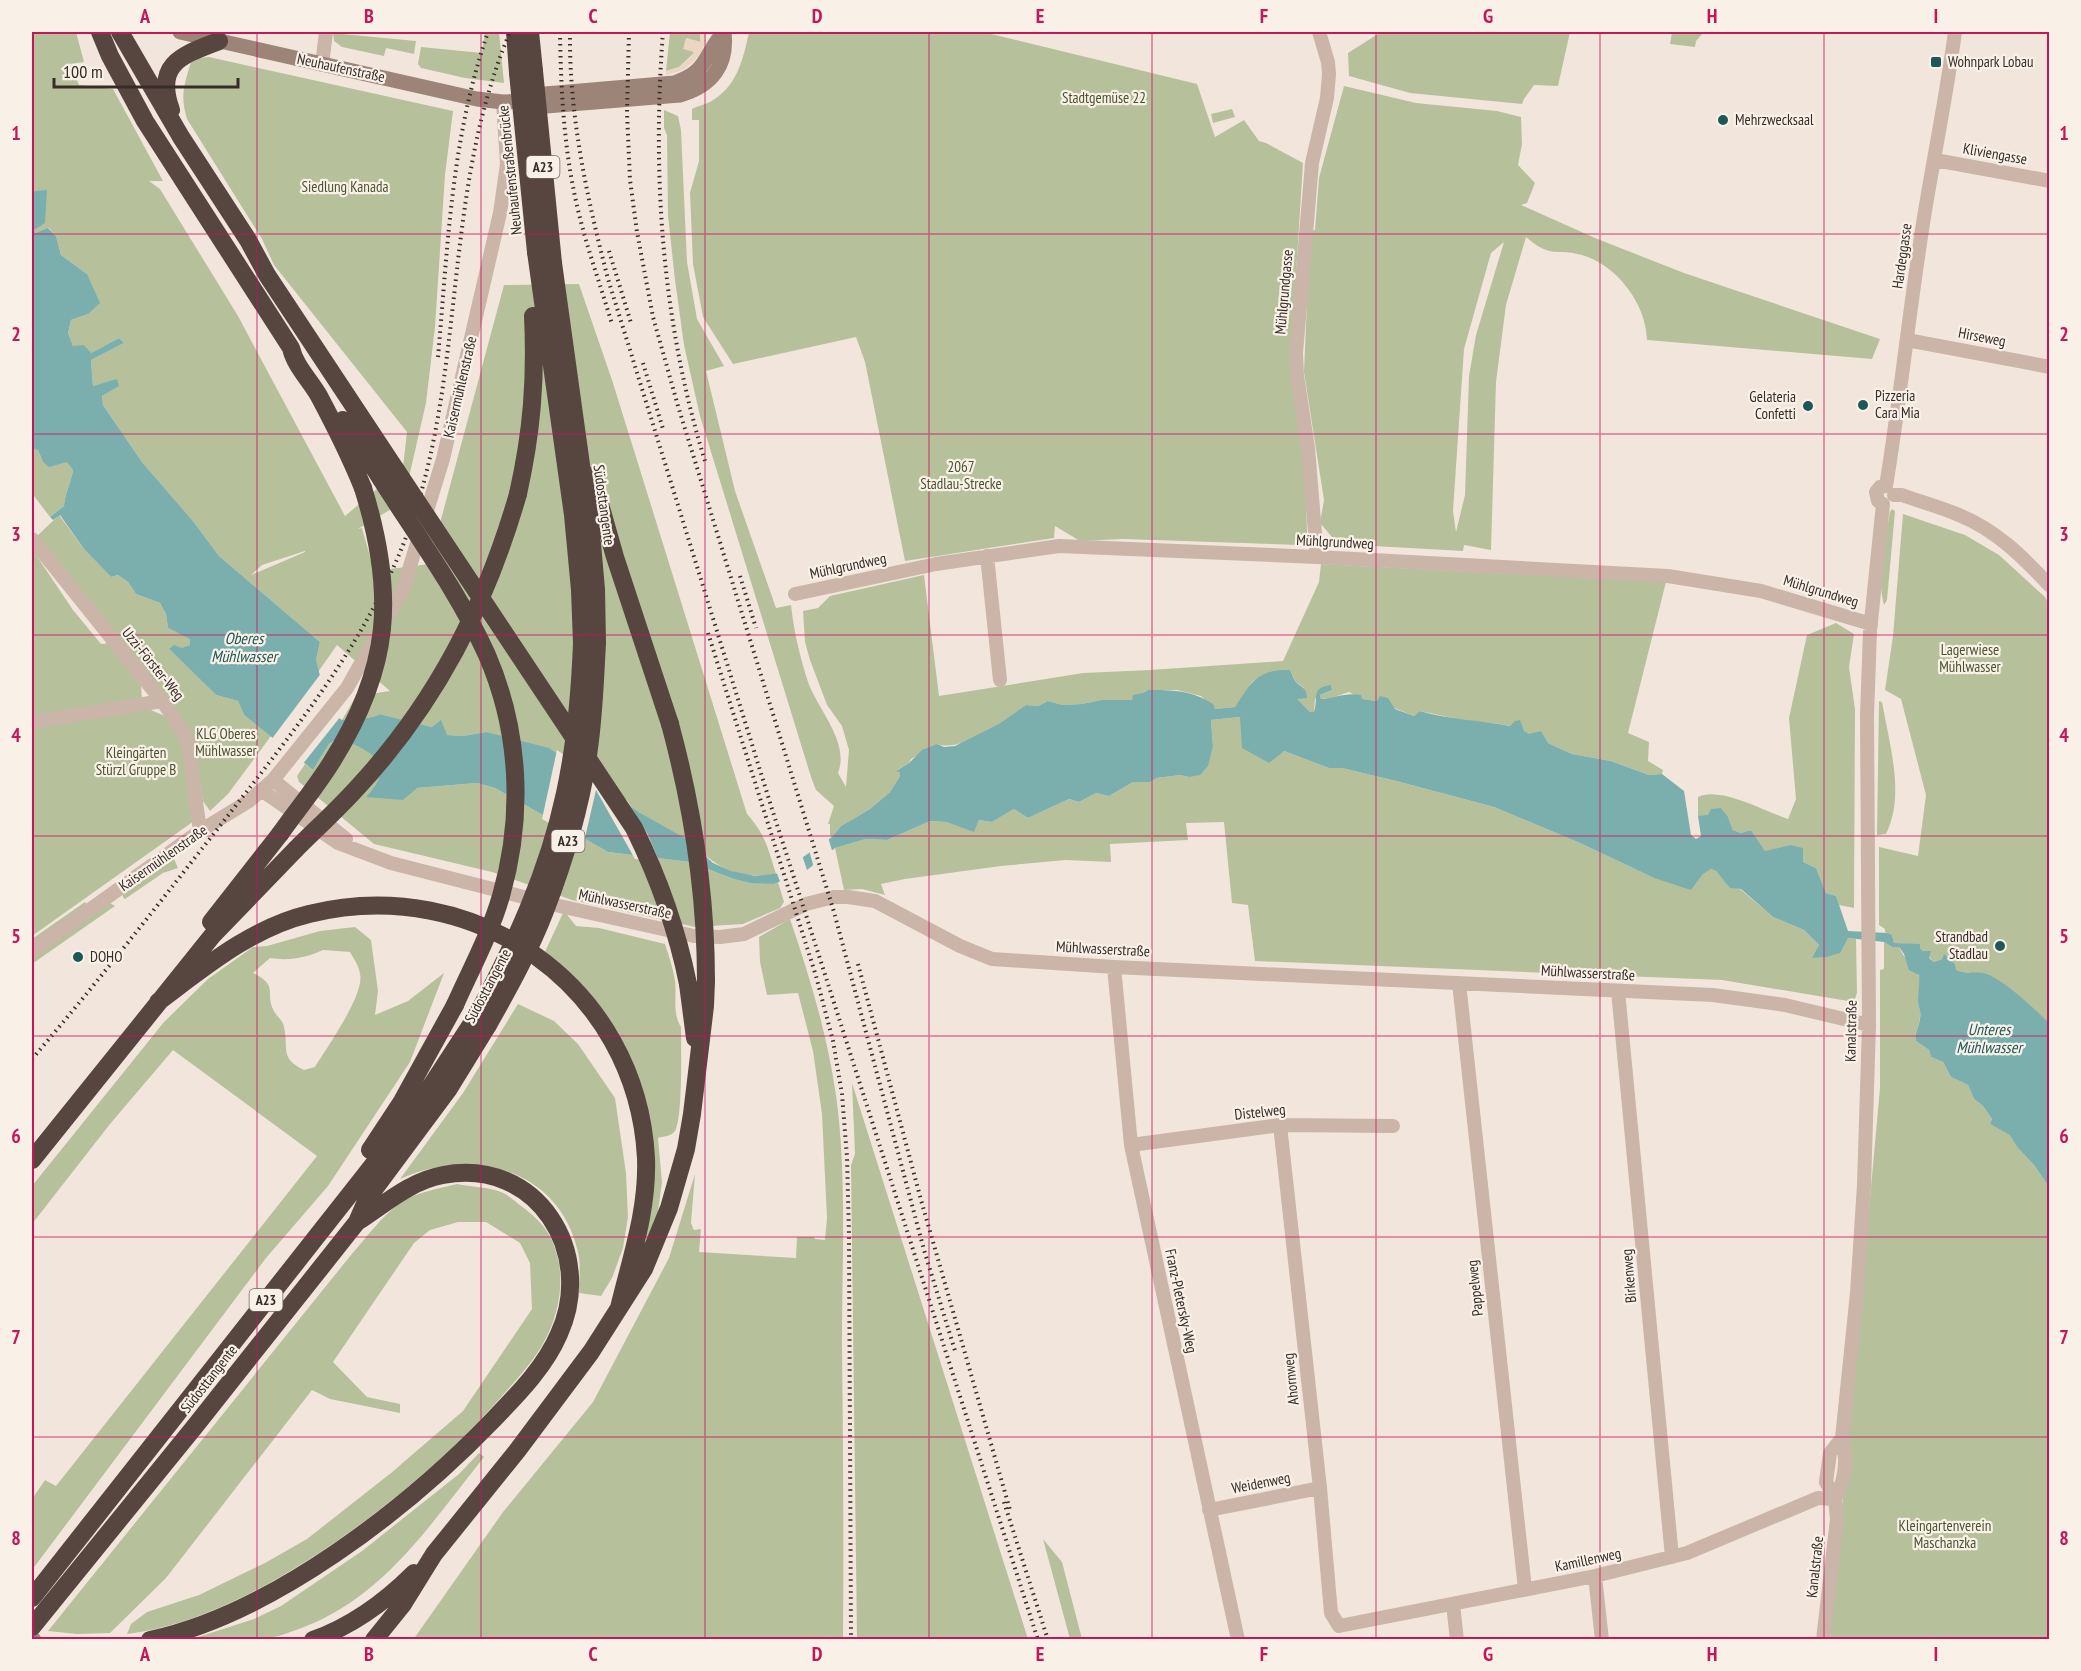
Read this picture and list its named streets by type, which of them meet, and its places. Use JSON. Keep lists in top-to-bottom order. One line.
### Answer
{"streets":{"highway":["A23","Neuhaufenstraßenbrücke","Südosttangente"],"street":["Neuhaufenstraße","Kliviengasse","Hardeggasse","Mühlgrundgasse","Hirseweg","Kaisermühlenstraße","Mühlgrundweg","Uzzi-Förster-Weg","Mühlwasserstraße","Kanalstraße","Distelweg","Birkenweg","Pappelweg","Franz-Pletersky-Weg","Ahornweg","Weidenweg","Kamillenweg"]},"crossings":[["Neuhaufenstraße","Kaisermühlenstraße"],["Kliviengasse","Hardeggasse"],["A23","Neuhaufenstraßenbrücke"],["A23","Südosttangente"],["Neuhaufenstraßenbrücke","Südosttangente"],["Hardeggasse","Hirseweg"],["Hardeggasse","Mühlgrundweg"],["Hardeggasse","Kanalstraße"],["Mühlgrundgasse","Mühlgrundweg"],["Kaisermühlenstraße","Uzzi-Förster-Weg"],["Kaisermühlenstraße","Mühlwasserstraße"],["Mühlgrundweg","Kanalstraße"],["Mühlwasserstraße","Kanalstraße"],["Mühlwasserstraße","Birkenweg"],["Mühlwasserstraße","Pappelweg"],["Mühlwasserstraße","Franz-Pletersky-Weg"],["Kanalstraße","Kamillenweg"],["Distelweg","Franz-Pletersky-Weg"],["Distelweg","Ahornweg"],["Birkenweg","Kamillenweg"],["Pappelweg","Kamillenweg"],["Franz-Pletersky-Weg","Weidenweg"],["Ahornweg","Weidenweg"],["Ahornweg","Kamillenweg"]],"water":["Oberes Mühlwasser","Unteres Mühlwasser"],"parks":["Stadtgemüse 22","Siedlung Kanada","2067 Stadlau-Strecke","Lagerwiese Mühlwasser","KLG Oberes Mühlwasser","Kleingärten Stürzl Gruppe B","Kleingartenverein Maschanzka"],"places":{"transit":["Wohnpark Lobau"],"other":["Mehrzwecksaal","Pizzeria Cara Mia","Gelateria Confetti","Strandbad Stadlau","DOHO"]},"scale_bar":"100 m","grid":{"columns":["A","B","C","D","E","F","G","H","I"],"rows":["1","2","3","4","5","6","7","8"]}}
